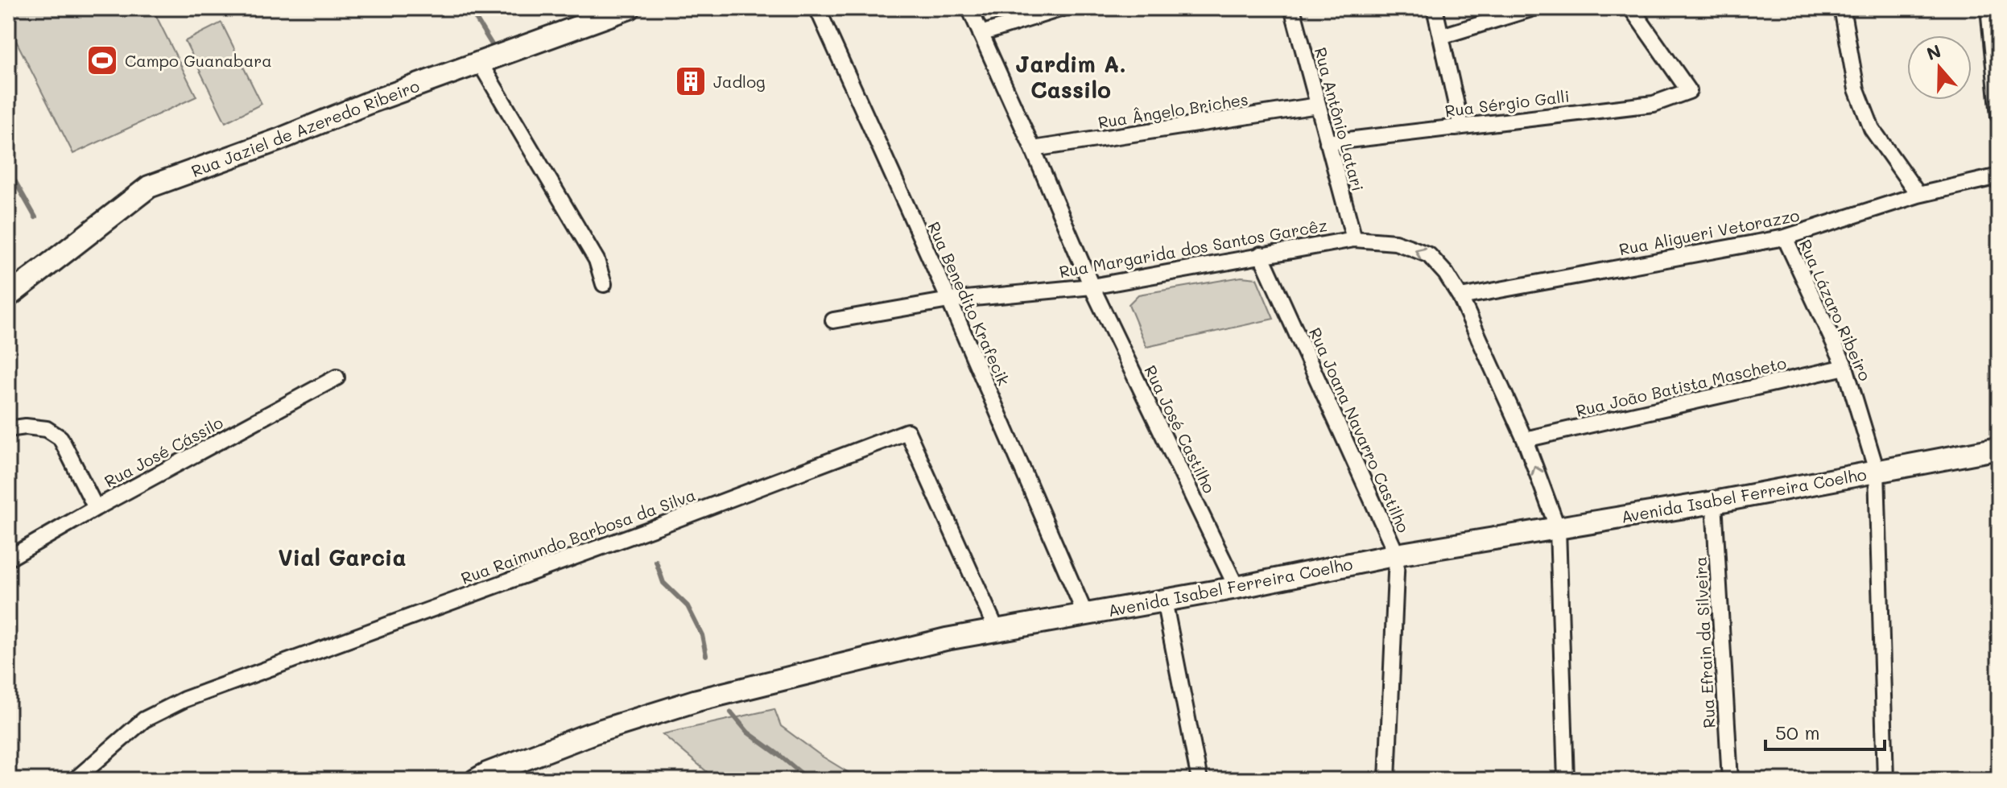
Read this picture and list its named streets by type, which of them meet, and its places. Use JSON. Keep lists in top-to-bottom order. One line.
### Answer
{"streets":{"street":["Rua Sérgio Galli","Rua Ângelo Briches","Rua Antônio Latari","Rua Jaziel de Azeredo Ribeiro","Rua Aligueri Vetorazzo","Rua Margarida dos Santos Garcêz","Rua Benedito Krafecik","Rua Lázaro Ribeiro","Rua João Batista Mascheto","Rua José Castilho","Rua Joana Navarro Castilho","Rua José Cássilo","Avenida Isabel Ferreira Coelho","Rua Raimundo Barbosa da Silva","Rua Efrain da Silveira"]},"crossings":[["Rua Sérgio Galli","Rua Antônio Latari"],["Rua Ângelo Briches","Rua Antônio Latari"],["Rua Ângelo Briches","Rua José Castilho"],["Rua Antônio Latari","Rua Margarida dos Santos Garcêz"],["Rua Aligueri Vetorazzo","Rua Margarida dos Santos Garcêz"],["Rua Aligueri Vetorazzo","Rua Lázaro Ribeiro"],["Rua Margarida dos Santos Garcêz","Rua Benedito Krafecik"],["Rua Margarida dos Santos Garcêz","Rua João Batista Mascheto"],["Rua Margarida dos Santos Garcêz","Rua José Castilho"],["Rua Margarida dos Santos Garcêz","Rua Joana Navarro Castilho"],["Rua Margarida dos Santos Garcêz","Avenida Isabel Ferreira Coelho"],["Rua Benedito Krafecik","Avenida Isabel Ferreira Coelho"],["Rua Lázaro Ribeiro","Rua João Batista Mascheto"],["Rua Lázaro Ribeiro","Avenida Isabel Ferreira Coelho"],["Rua José Castilho","Avenida Isabel Ferreira Coelho"],["Rua Joana Navarro Castilho","Avenida Isabel Ferreira Coelho"],["Avenida Isabel Ferreira Coelho","Rua Raimundo Barbosa da Silva"],["Avenida Isabel Ferreira Coelho","Rua Efrain da Silveira"]],"districts":["Jardim A. Cassilo","Vial Garcia"],"places":{"sports":["Campo Guanabara"],"building":["Jadlog"]},"scale_bar":"50 m","north":"top"}
